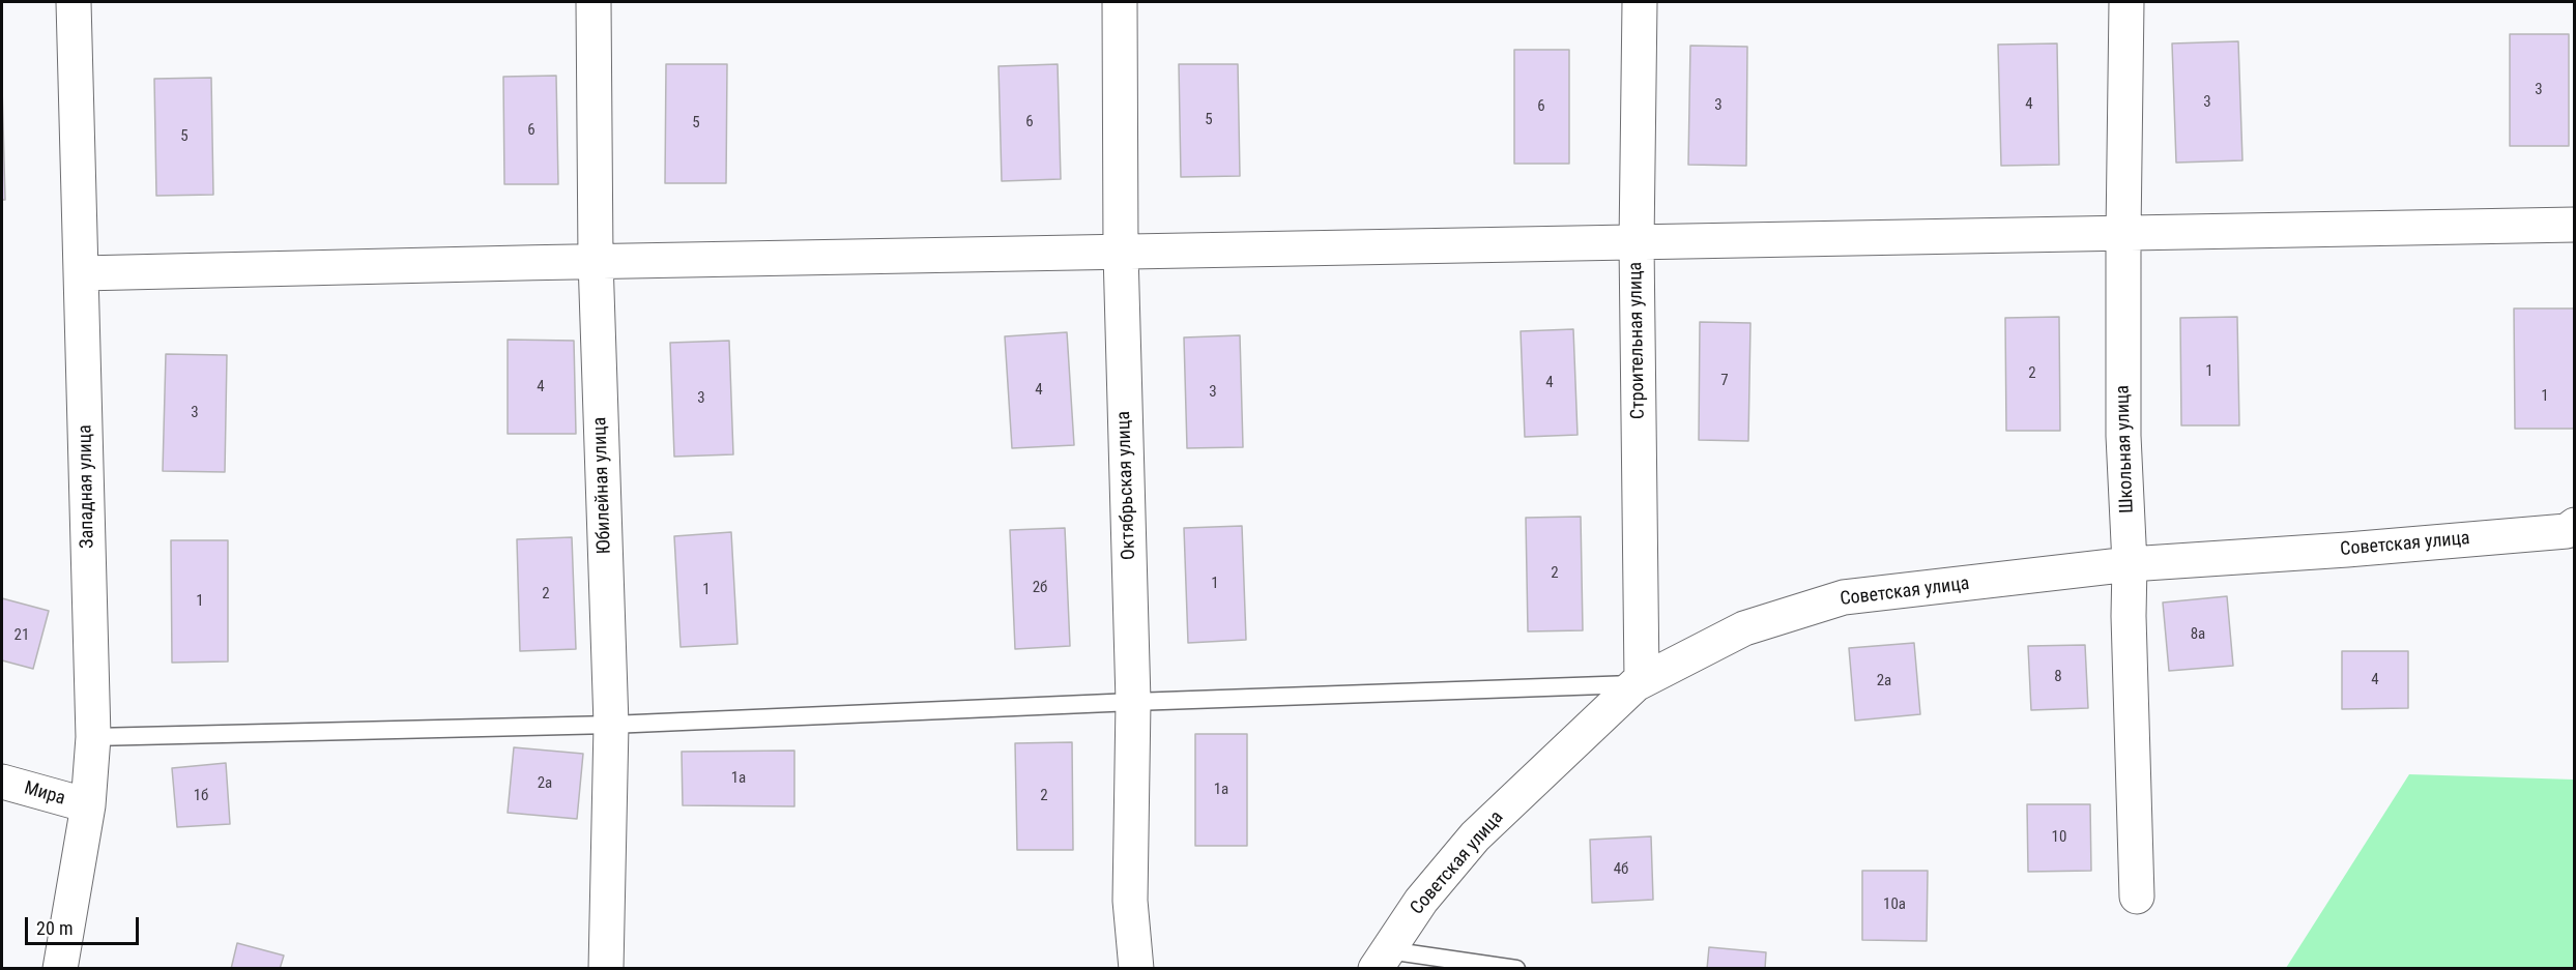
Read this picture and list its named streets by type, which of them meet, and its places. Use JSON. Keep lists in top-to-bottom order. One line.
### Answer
{"streets":{"street":["Строительная улица","Школьная улица","Юбилейная улица","Октябрьская улица","Западная улица","Советская улица","Мира"]},"crossings":[["Строительная улица","Советская улица"],["Школьная улица","Советская улица"],["Западная улица","Мира"]],"house_numbers":["3","3","4","3","6","5","6","5","6","5","1","2","7","4","4","4","3","1","3","3","2","1","2б","1","2","1","8а","21","8","4","2а","1а","2а","1а","1б","2","10","4б","10а"],"scale_bar":"20 m"}
